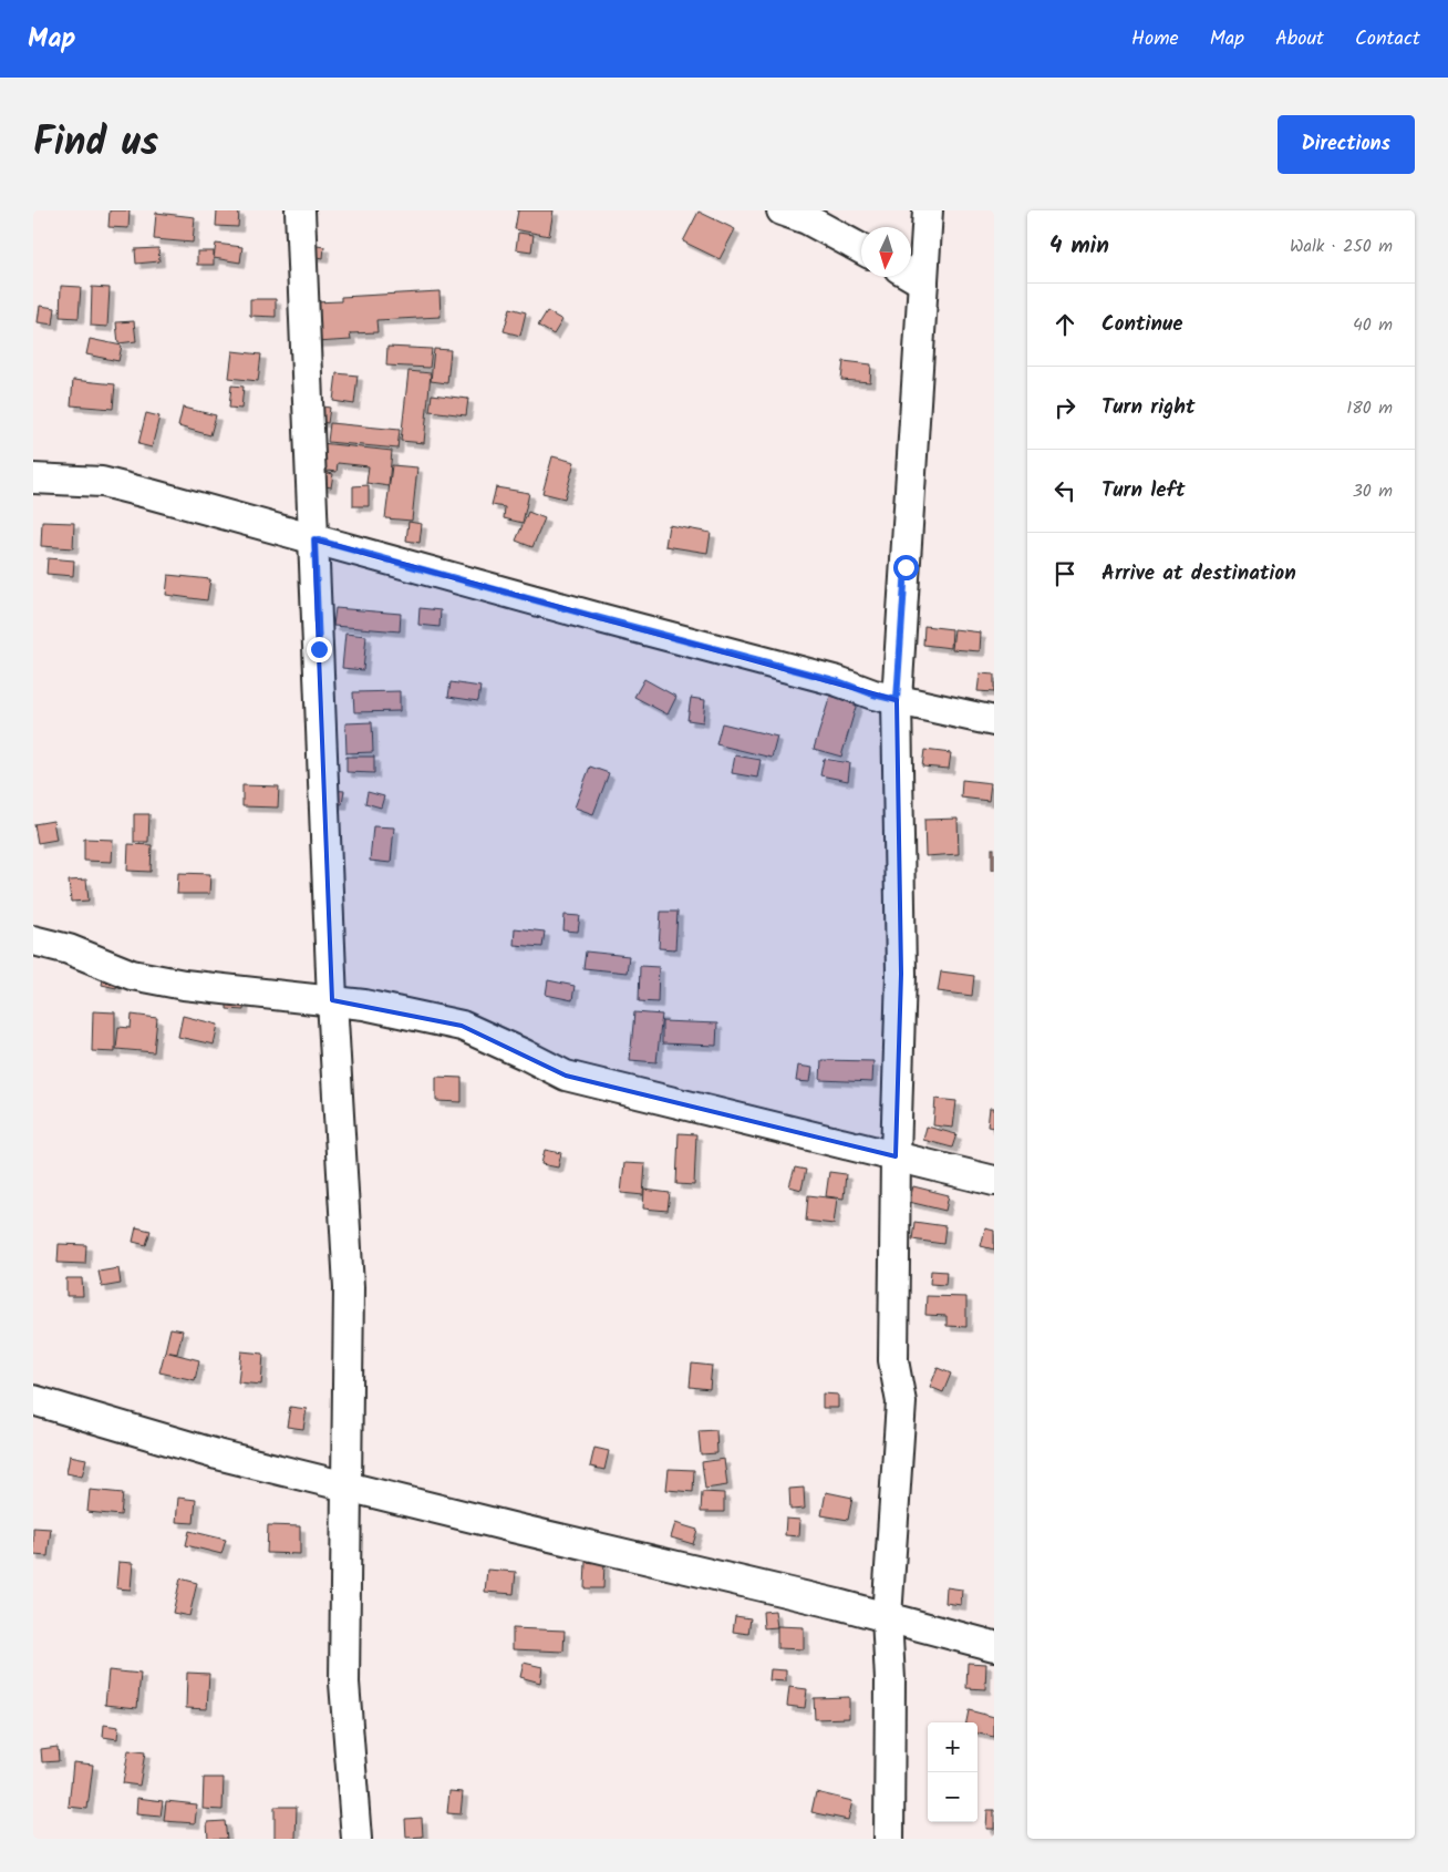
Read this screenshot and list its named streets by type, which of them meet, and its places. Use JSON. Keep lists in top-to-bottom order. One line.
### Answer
{"north":"bottom","page":{"header":"Map","nav":["Home","Map","About","Contact"],"title":"Find us","buttons":"Directions","heading":["4 min","Walk · 250 m"],"list":[["Continue","40 m"],["Turn right","180 m"],["Turn left","30 m"],"Arrive at destination"],"map_buttons":["+","−"]}}
